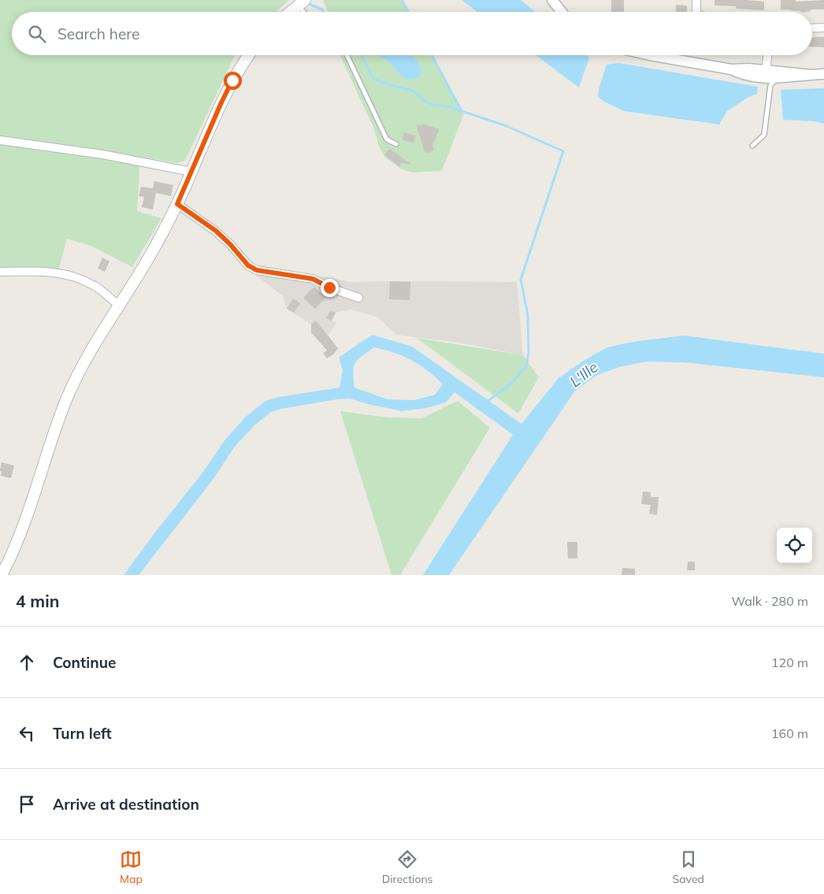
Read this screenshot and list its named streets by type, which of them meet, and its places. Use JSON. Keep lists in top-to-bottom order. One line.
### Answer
{"water":["L'Ille"],"page":{"search":"Search here","heading":["4 min","Walk · 280 m"],"list":[["Continue","120 m"],["Turn left","160 m"],"Arrive at destination"],"nav":["Map","Directions","Saved"]}}
